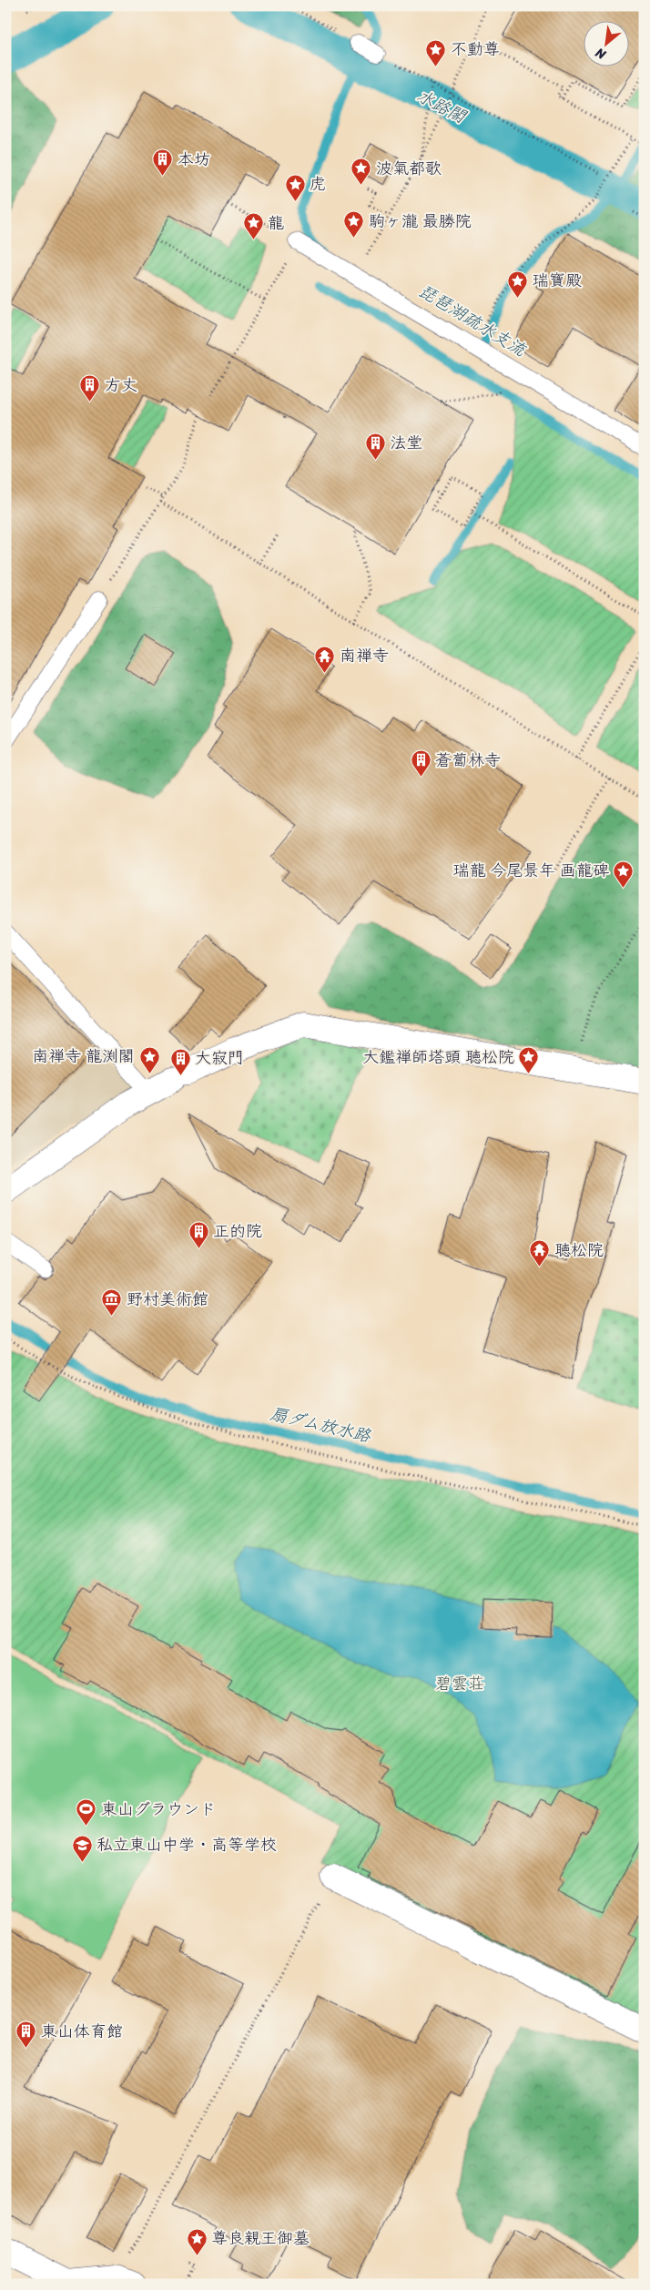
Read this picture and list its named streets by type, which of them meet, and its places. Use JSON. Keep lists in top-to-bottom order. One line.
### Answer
{"water":["水路閣","琵琶湖疏水支流","扇ダム放水路"],"parks":["碧雲荘"],"places":{"place":["不動尊","波氣都歌","虎","駒ヶ瀧 最勝院","龍","瑞寶殿","瑞龍 今尾景年 画龍碑","南禅寺 龍渕閣","大鑑禅師塔頭 聴松院","尊良親王御墓"],"building":["本坊","方丈","法堂","蒼蔔林寺","大寂門","正的院","東山体育館"],"temple":["南禅寺","聴松院"],"museum":["野村美術館"],"sports":["東山グラウンド"],"school or university":["私立東山中学・高等学校"]},"north":"bottom left"}
